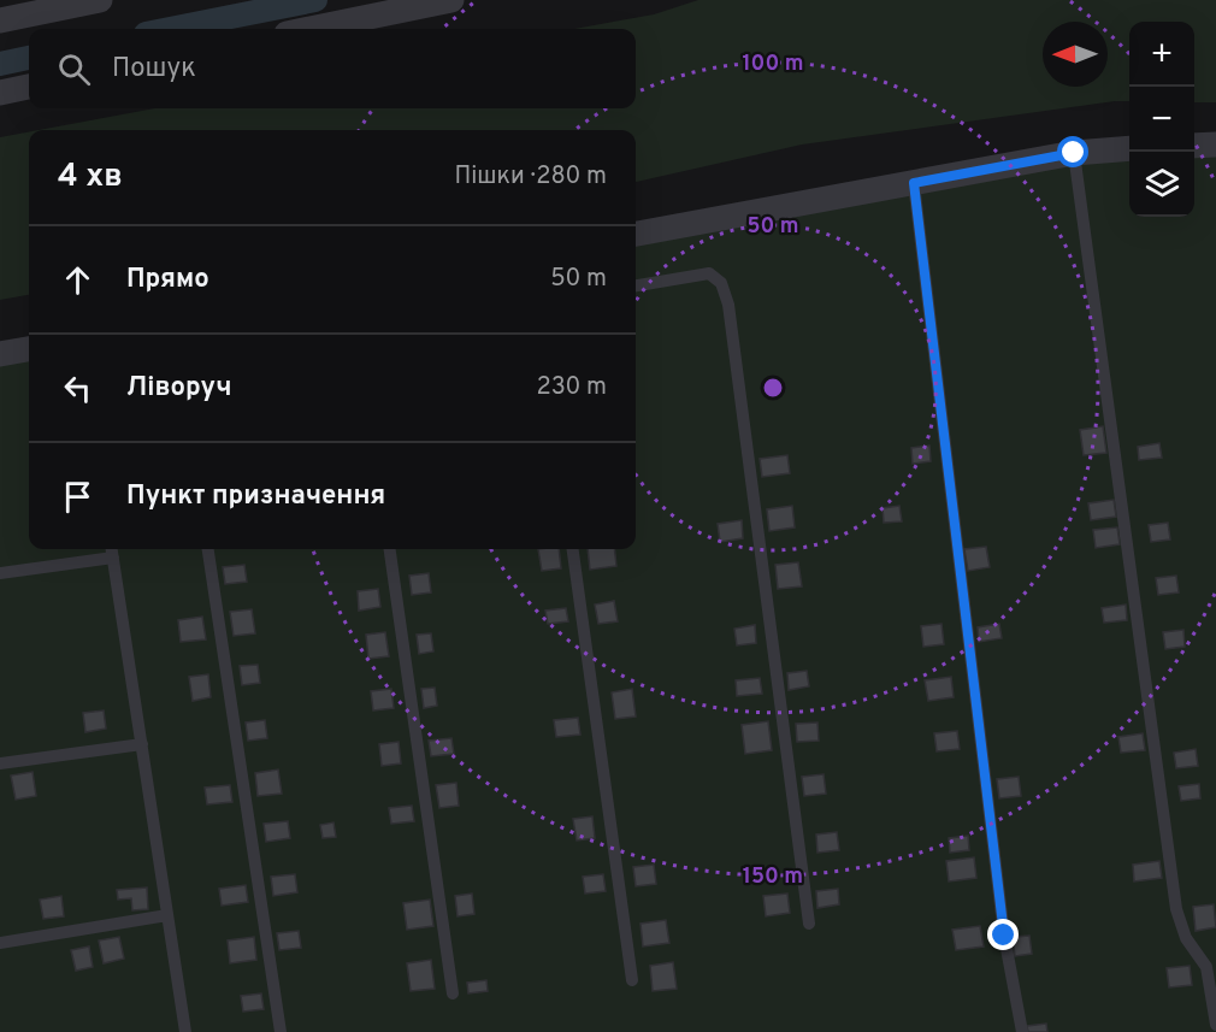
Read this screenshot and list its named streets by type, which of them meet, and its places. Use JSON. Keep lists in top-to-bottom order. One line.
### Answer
{"north":"left","page":{"map_buttons":["+","−"],"search":"Пошук","heading":["4 хв","Пішки · 280 m"],"list":[["Прямо","50 m"],["Ліворуч","230 m"],"Пункт призначення"]},"rings":["100 m","50 m","150 m"]}
